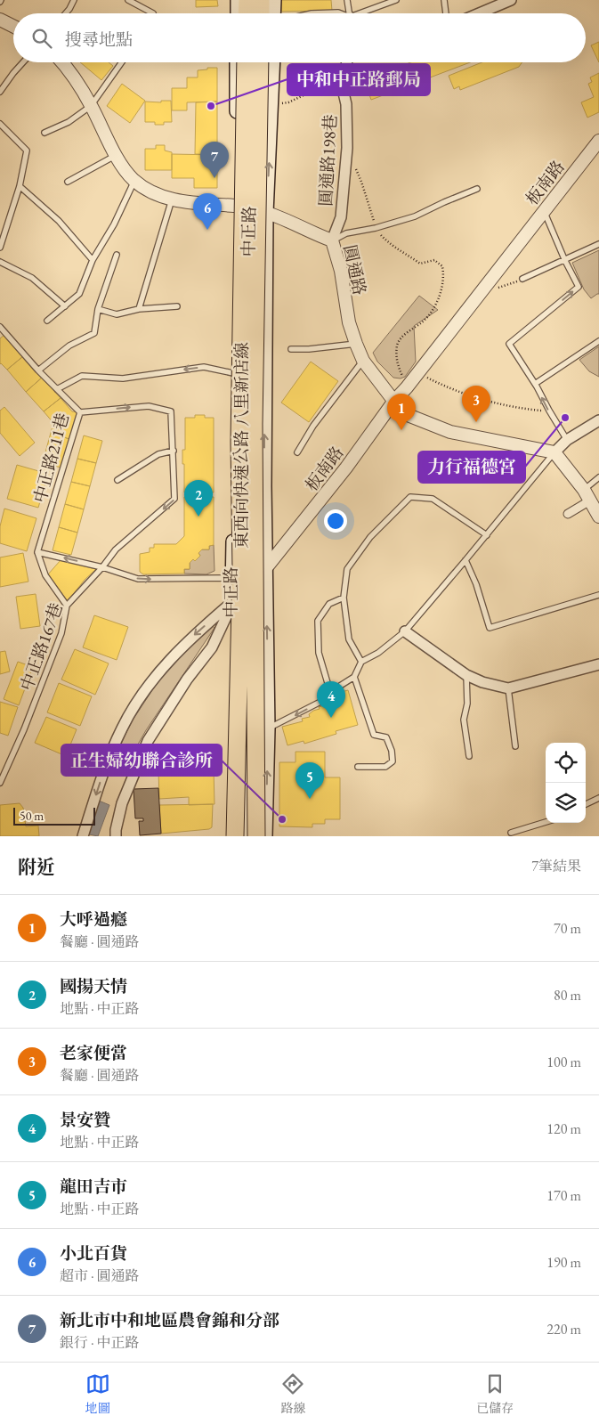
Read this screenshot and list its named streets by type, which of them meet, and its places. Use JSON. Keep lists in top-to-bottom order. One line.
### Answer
{"streets":{"highway":["東西向快速公路 八里新店線"],"main road":["中正路"],"street":["圓通路198巷","板南路","圓通路"],"lane":["中正路211巷","中正路167巷"]},"crossings":[["圓通路198巷","圓通路"],["板南路","中正路"],["板南路","圓通路"],["中正路","圓通路"],["中正路","中正路211巷"],["中正路211巷","中正路167巷"]],"one_way":["中正路211巷"],"places":["中和中正路郵局","力行福德宮","正生婦幼聯合診所"],"scale_bar":"50 m","page":{"search":"搜尋地點","pins":["7","6","3","1","2","4","5"],"scale":"50 m","heading":["附近","7筆結果"],"list":[{"mark":"1","name":"大呼過癮","note":"餐廳 · 圓通路","value":"70 m"},{"mark":"2","name":"國揚天情","note":"地點 · 中正路","value":"80 m"},{"mark":"3","name":"老家便當","note":"餐廳 · 圓通路","value":"100 m"},{"mark":"4","name":"景安贊","note":"地點 · 中正路","value":"120 m"},{"mark":"5","name":"龍田吉市","note":"地點 · 中正路","value":"170 m"},{"mark":"6","name":"小北百貨","note":"超市 · 圓通路","value":"190 m"},{"mark":"7","name":"新北市中和地區農會錦和分部","note":"銀行 · 中正路","value":"220 m"}],"nav":["地圖","路線","已儲存"]}}
